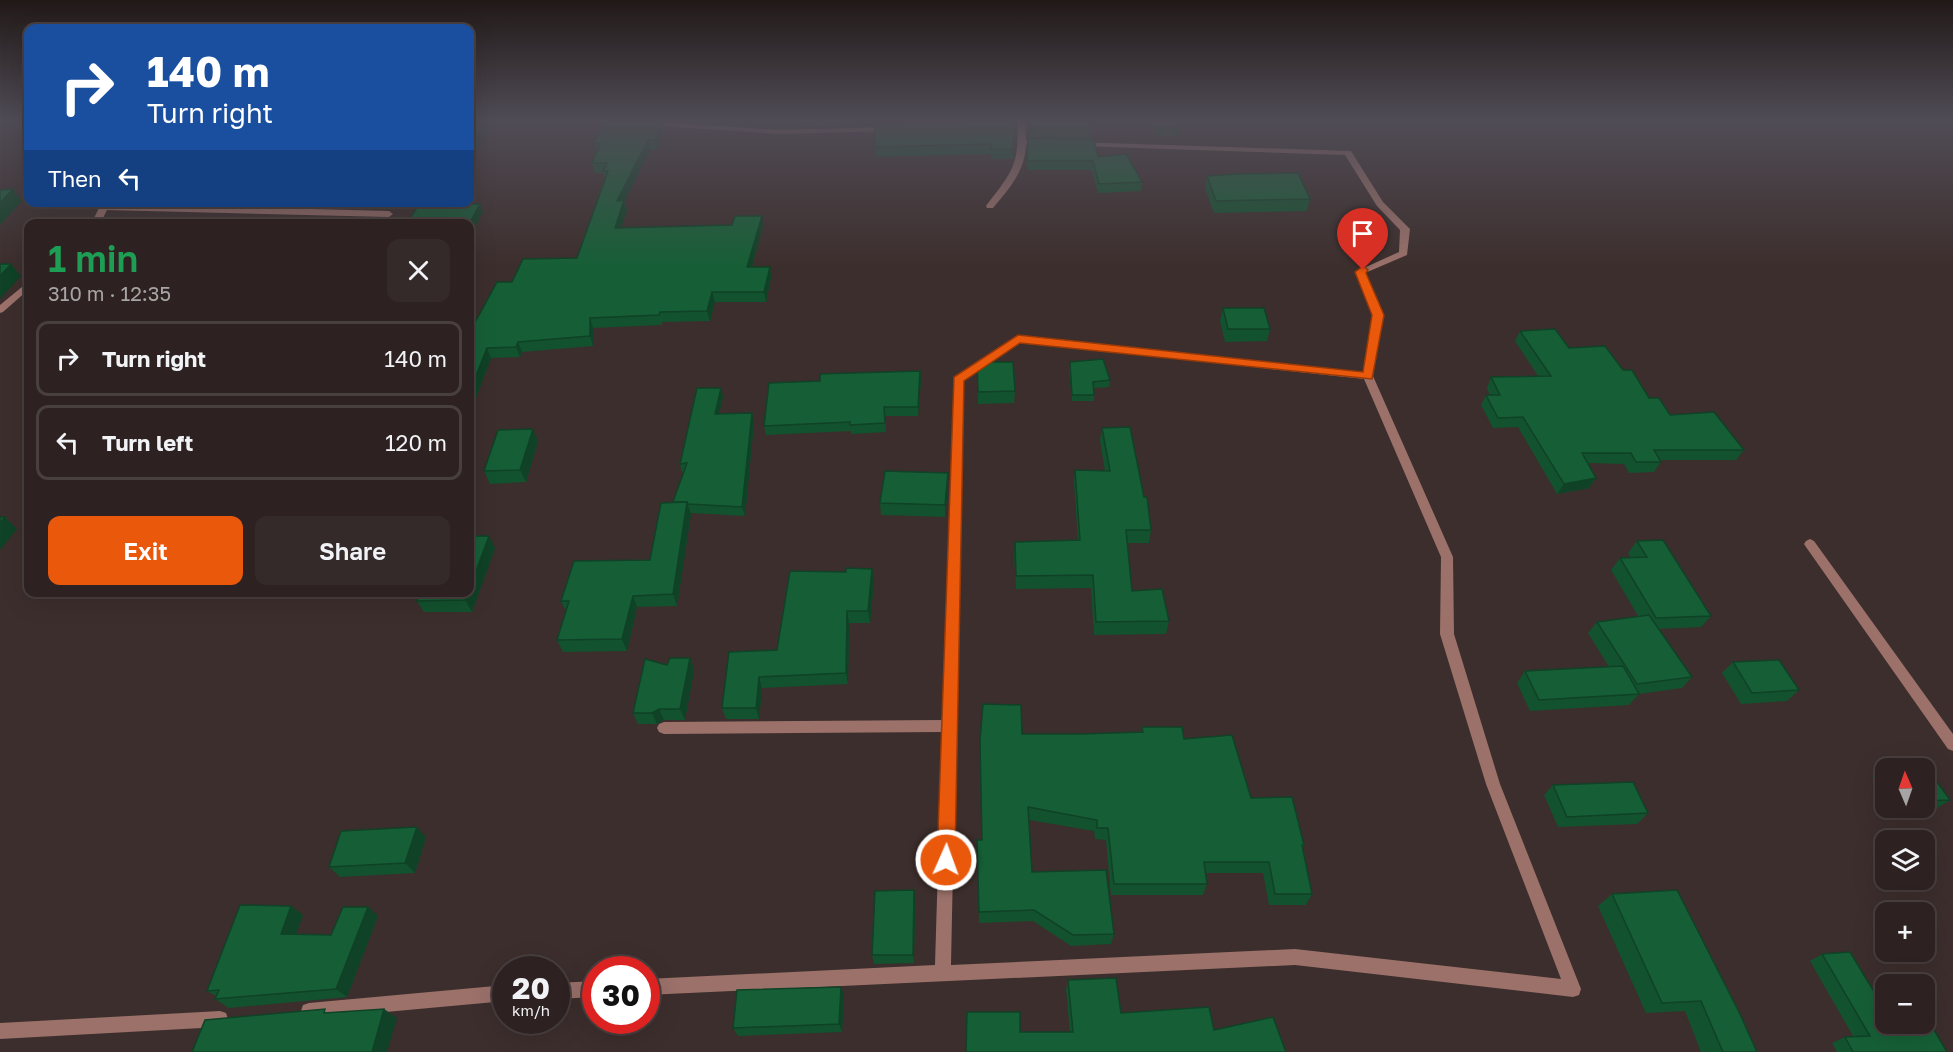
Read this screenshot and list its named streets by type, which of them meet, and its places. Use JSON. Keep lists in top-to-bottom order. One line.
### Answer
{"north":"top","page":{"turn":["140 m","Turn right"],"then":"Then","heading":["1 min","310 m · 12:35"],"list":[{"name":"Turn right","value":"140 m"},{"name":"Turn left","value":"120 m"}],"buttons":["Exit","Share"],"map_buttons":["+","−"],"speed":"20 km/h","limit":"30"}}
